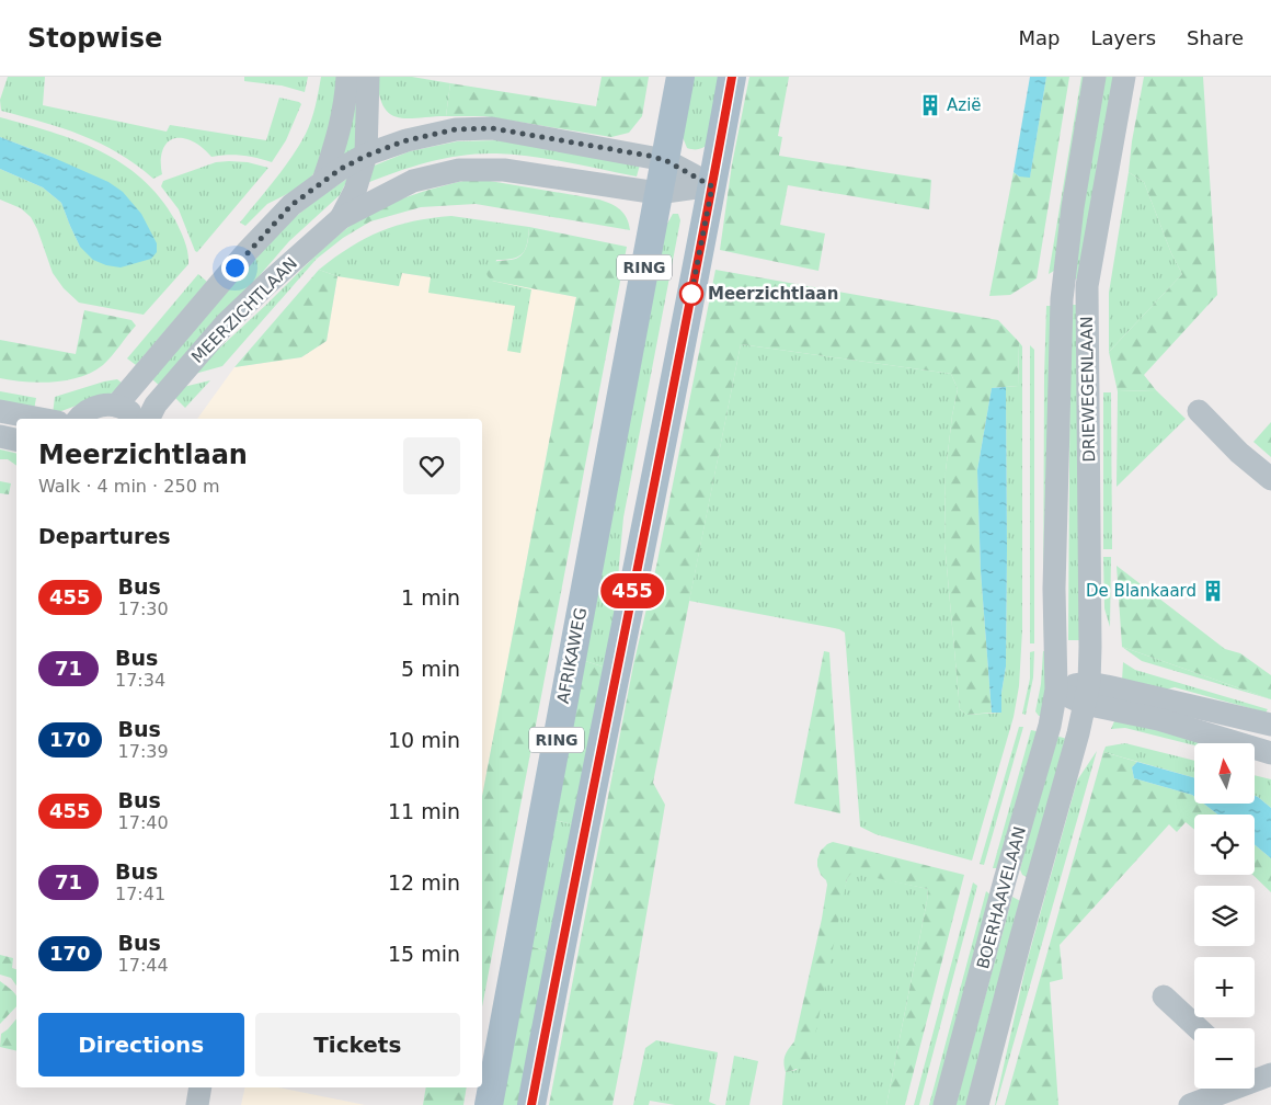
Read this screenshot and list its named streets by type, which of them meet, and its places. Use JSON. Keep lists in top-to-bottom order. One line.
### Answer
{"streets":{"main road":["RING","AFRIKAWEG"],"street":["MEERZICHTLAAN","DRIEWEGENLAAN","BOERHAAVELAAN"]},"crossings":[["RING","MEERZICHTLAAN"],["MEERZICHTLAAN","AFRIKAWEG"],["DRIEWEGENLAAN","BOERHAAVELAAN"]],"places":{"building":["Azië","De Blankaard"],"other":["Meerzichtlaan"]},"lines":["bus line 455"],"north":"top","page":{"header":"Stopwise","nav":["Map","Layers","Share"],"on_map":"455","heading":[["Meerzichtlaan","Walk · 4 min · 250 m"],"Departures"],"list":[{"mark":"455","name":"Bus","note":"17:30","value":"1 min"},{"mark":"71","name":"Bus","note":"17:34","value":"5 min"},{"mark":"170","name":"Bus","note":"17:39","value":"10 min"},{"mark":"455","name":"Bus","note":"17:40","value":"11 min"},{"mark":"71","name":"Bus","note":"17:41","value":"12 min"},{"mark":"170","name":"Bus","note":"17:44","value":"15 min"}],"map_buttons":["+","−"],"buttons":["Directions","Tickets"]}}
